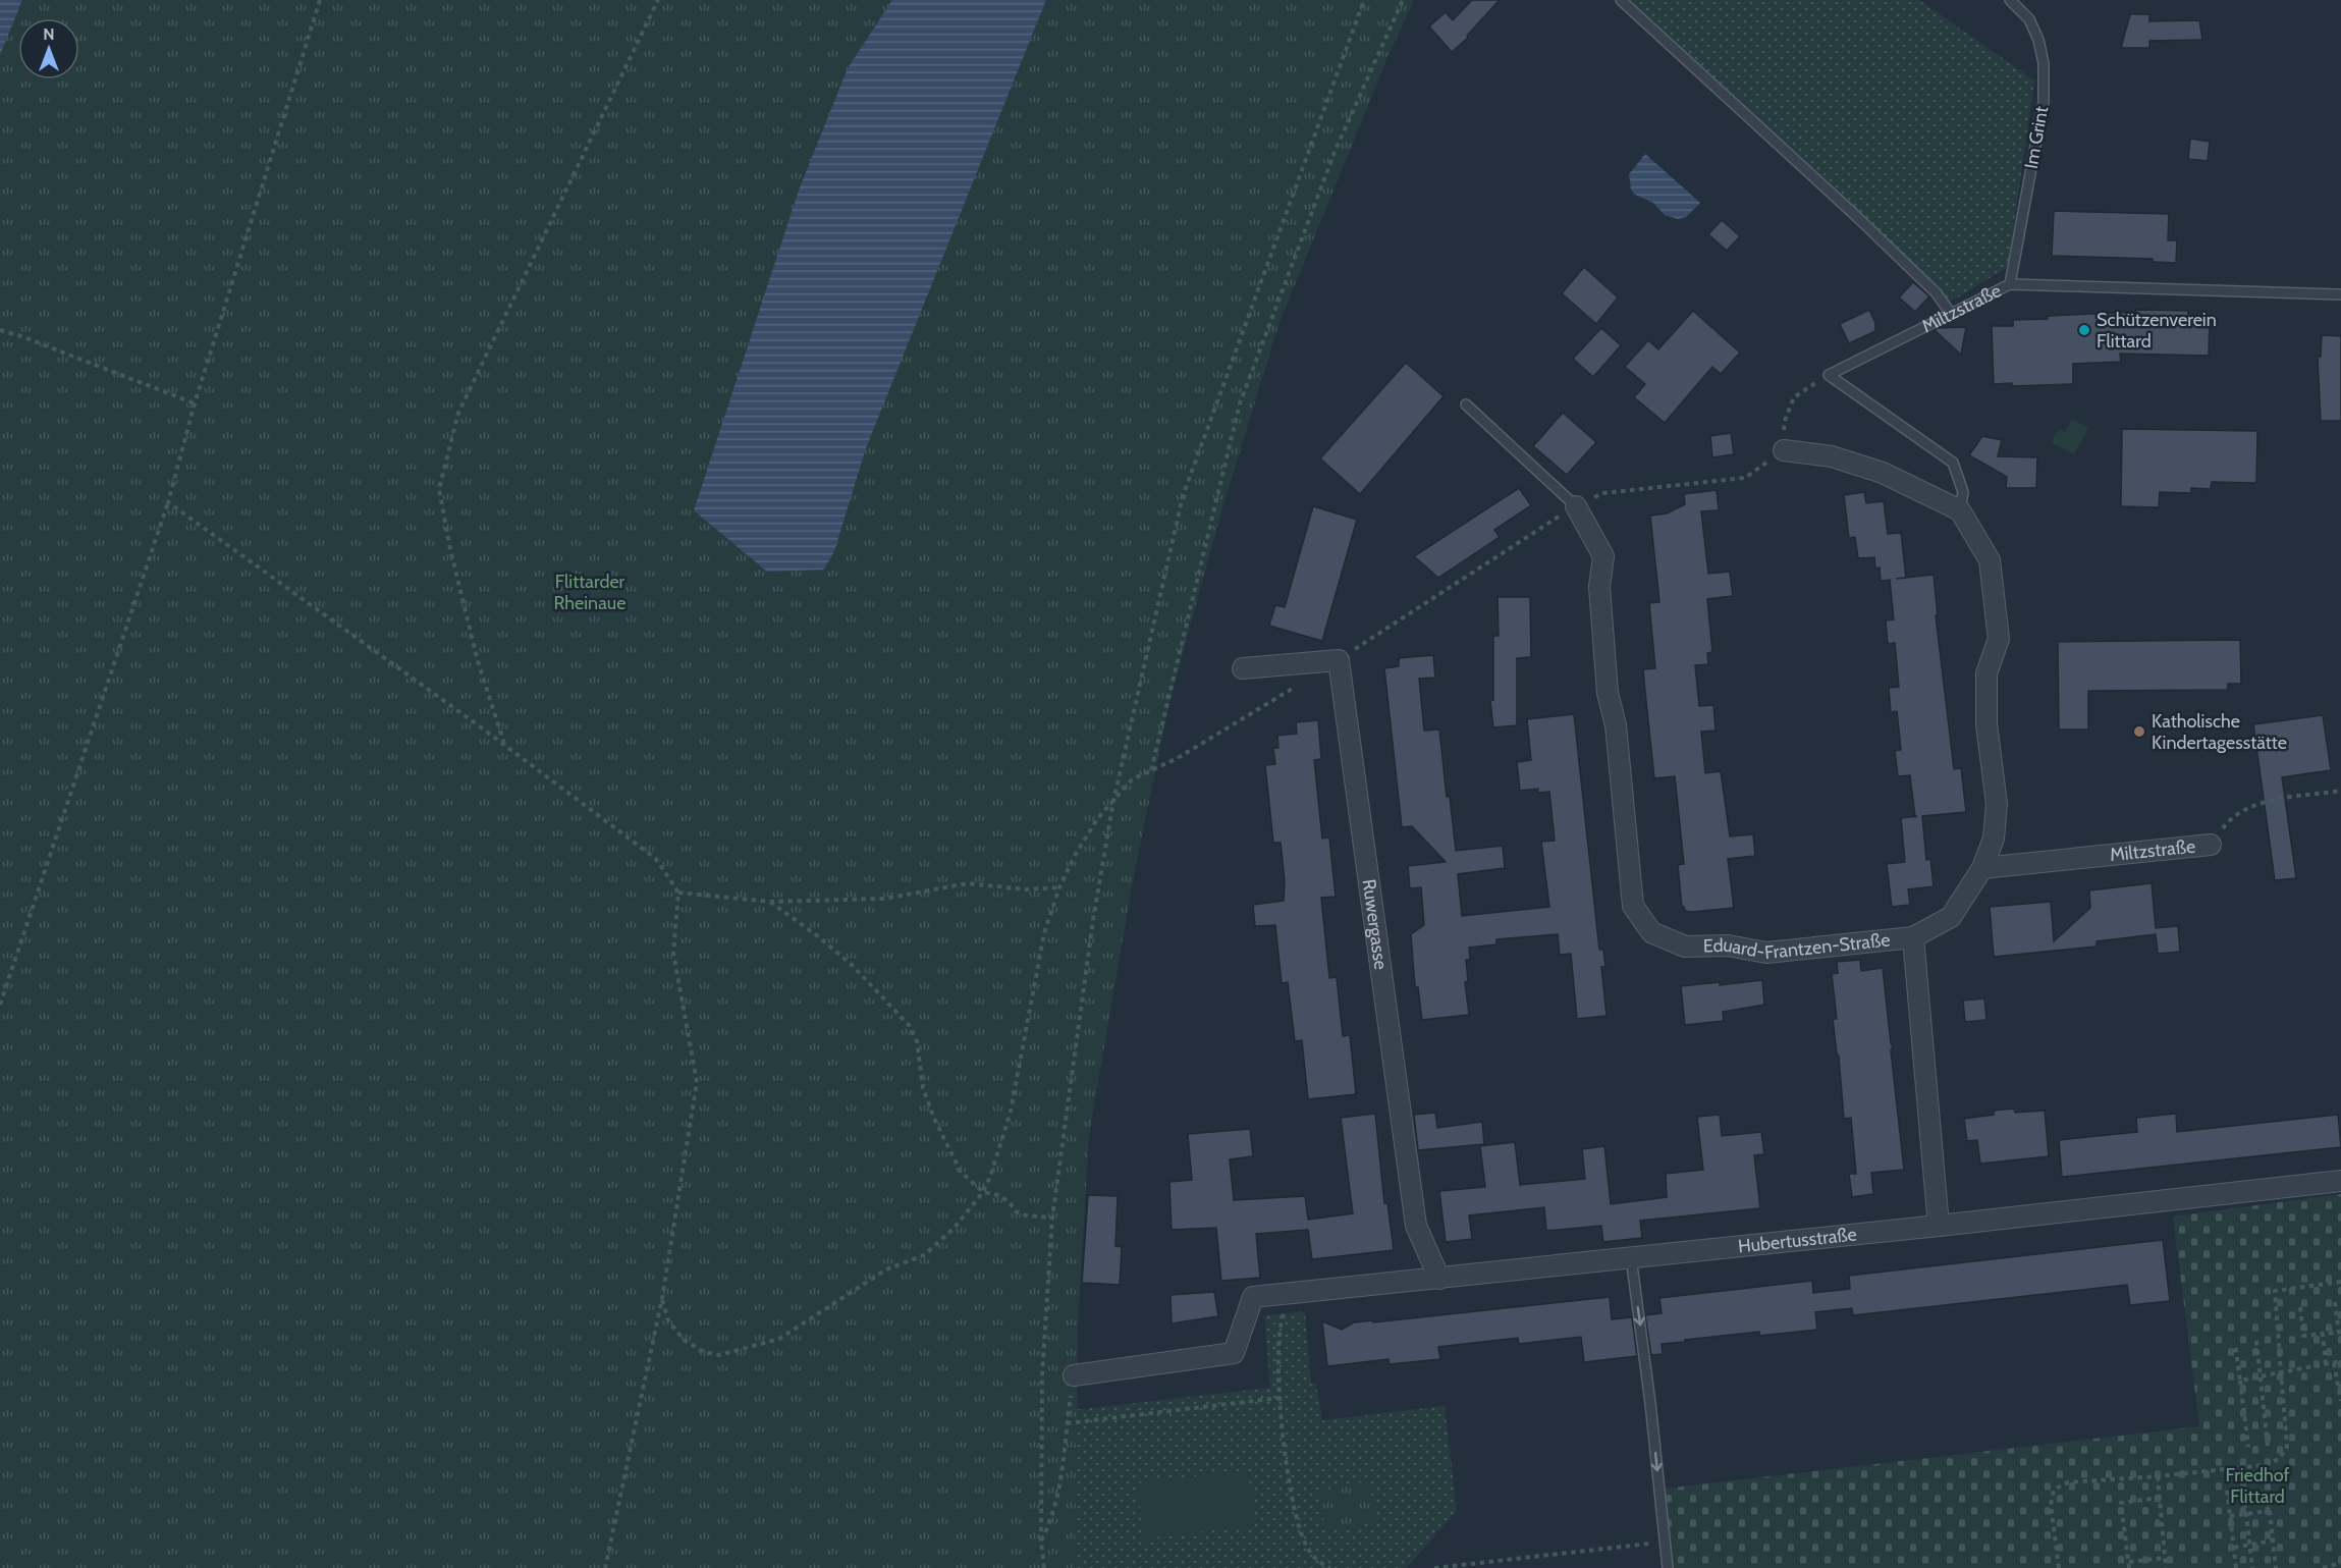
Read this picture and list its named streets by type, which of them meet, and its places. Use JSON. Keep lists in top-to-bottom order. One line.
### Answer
{"streets":{"street":["Miltzstraße","Ruwergasse","Eduard-Frantzen-Straße","Hubertusstraße"],"lane":["Im Grint"]},"crossings":[["Im Grint","Miltzstraße"],["Ruwergasse","Hubertusstraße"],["Eduard-Frantzen-Straße","Hubertusstraße"]],"parks":["Flittarder Rheinaue","Friedhof Flittard"],"places":["Schützenverein Flittard","Katholische Kindertagesstätte"],"north":"top"}
